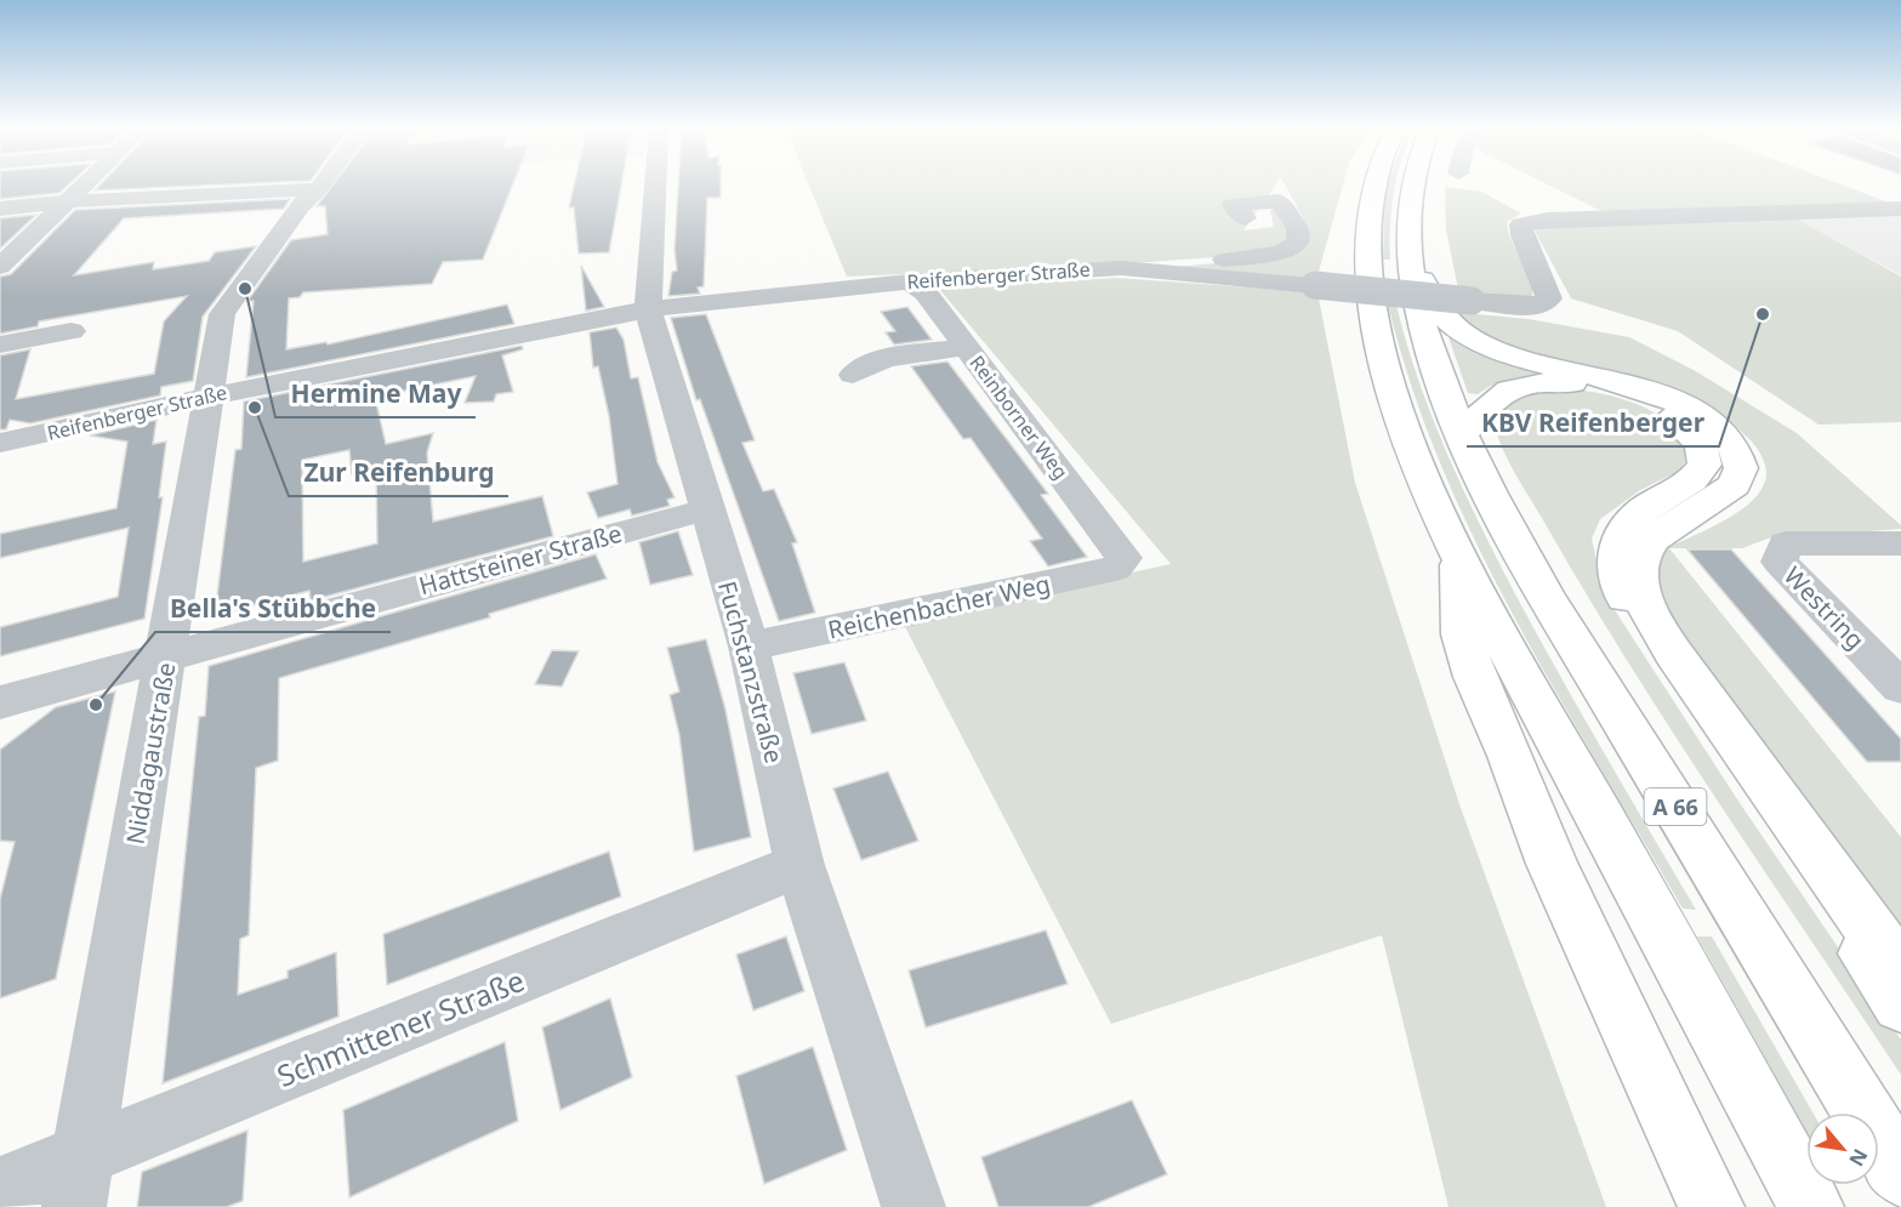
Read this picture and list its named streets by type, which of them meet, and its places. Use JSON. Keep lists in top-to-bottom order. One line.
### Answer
{"streets":{"highway":["A 66"],"street":["Reifenberger Straße","Reinborner Weg","Hattsteiner Straße","Reichenbacher Weg","Westring","Fuchstanzstraße","Niddagaustraße","Schmittener Straße"]},"crossings":[["Reifenberger Straße","Reinborner Weg"],["Reifenberger Straße","Fuchstanzstraße"],["Reifenberger Straße","Niddagaustraße"],["Reinborner Weg","Reichenbacher Weg"],["Hattsteiner Straße","Fuchstanzstraße"],["Hattsteiner Straße","Niddagaustraße"],["Reichenbacher Weg","Fuchstanzstraße"],["Fuchstanzstraße","Schmittener Straße"],["Niddagaustraße","Schmittener Straße"]],"places":["Hermine May","KBV Reifenberger","Zur Reifenburg","Bella's Stübbche"],"north":"bottom right"}
